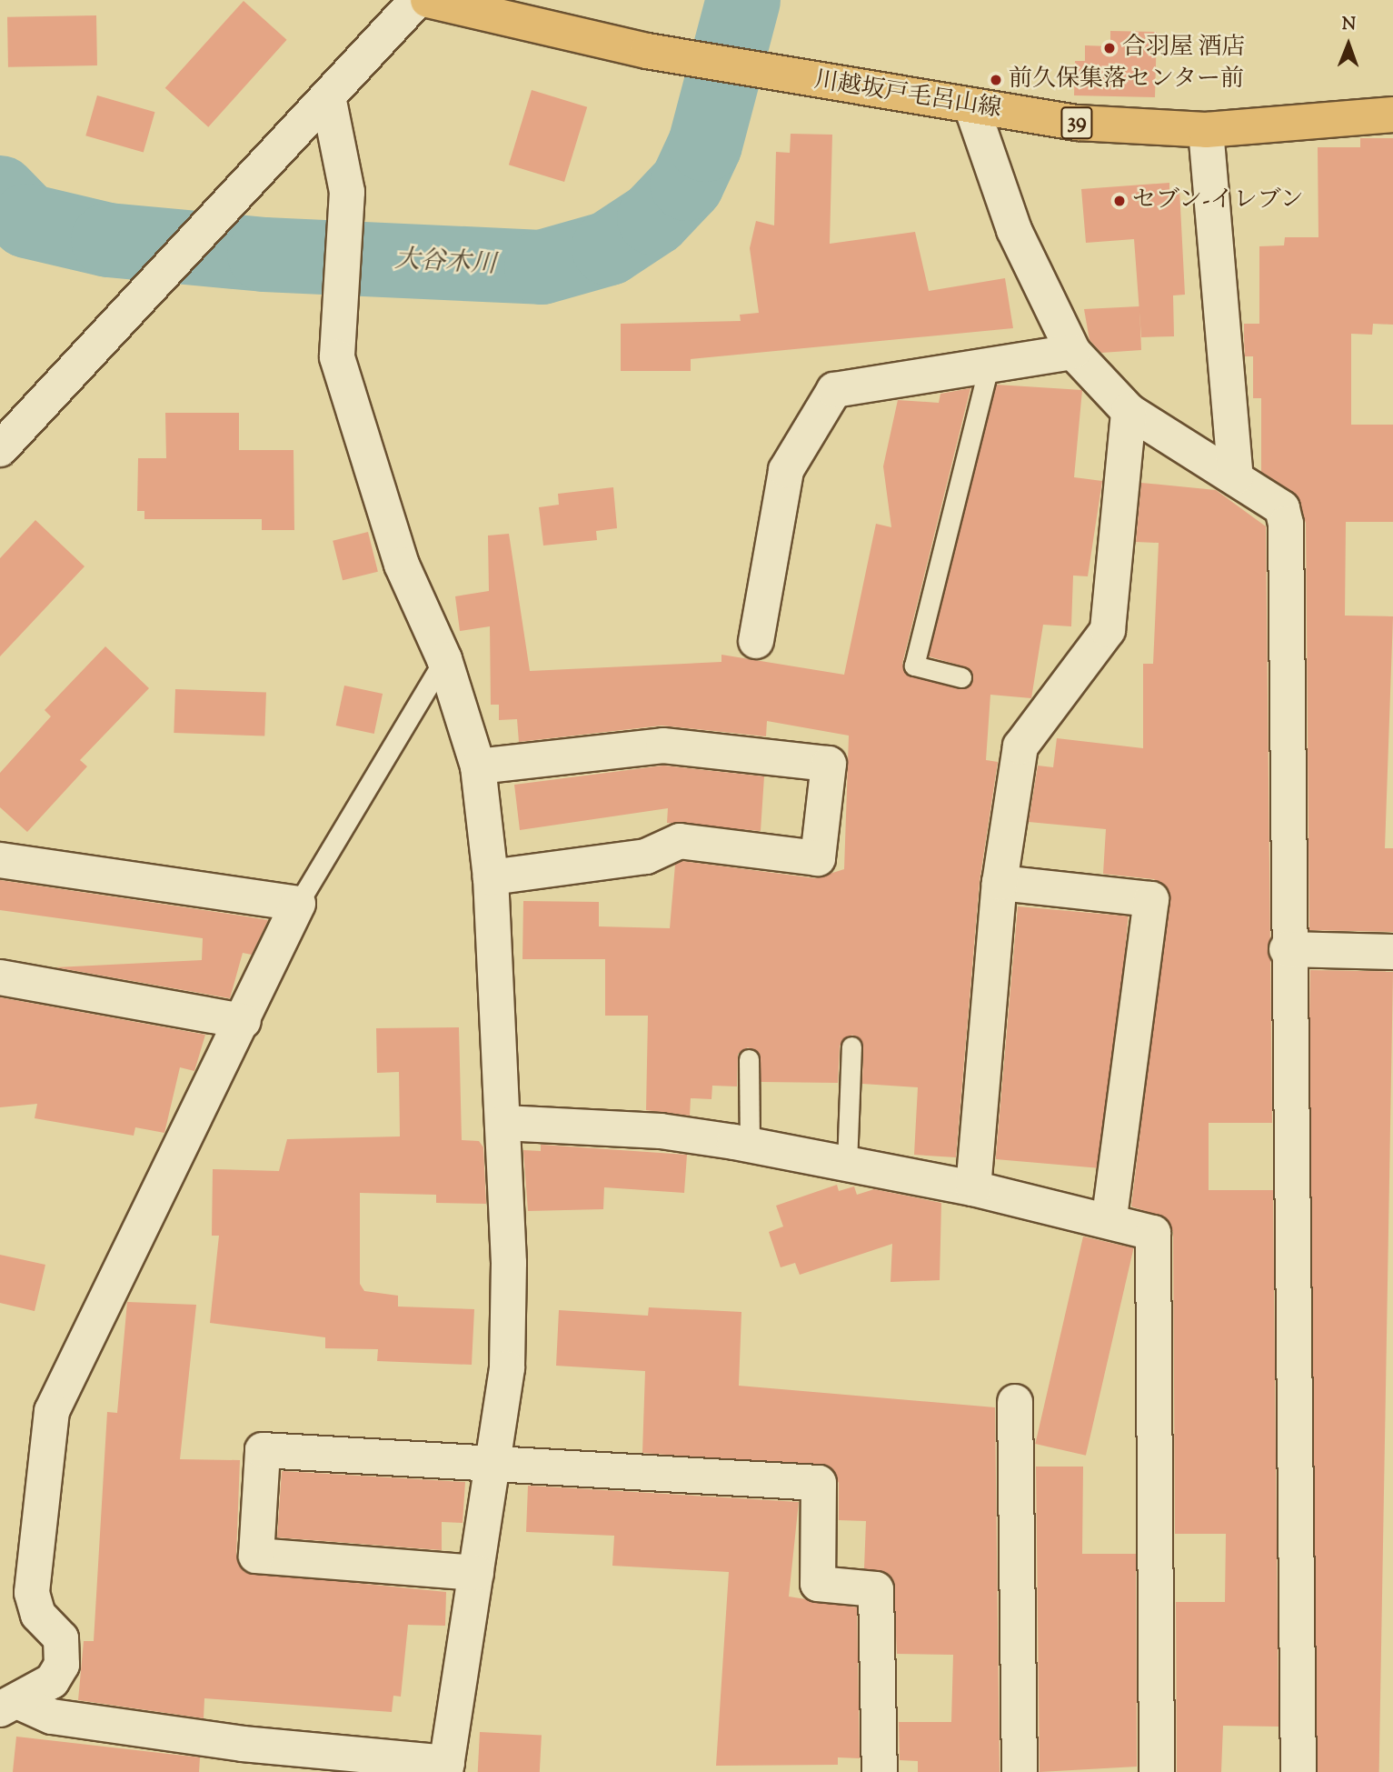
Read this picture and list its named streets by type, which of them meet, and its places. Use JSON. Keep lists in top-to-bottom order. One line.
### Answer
{"streets":{"main road":["川越坂戸毛呂山線","39"]},"water":["大谷木川"],"places":["合羽屋 酒店","前久保集落センター前","セブン-イレブン"],"north":"top"}
